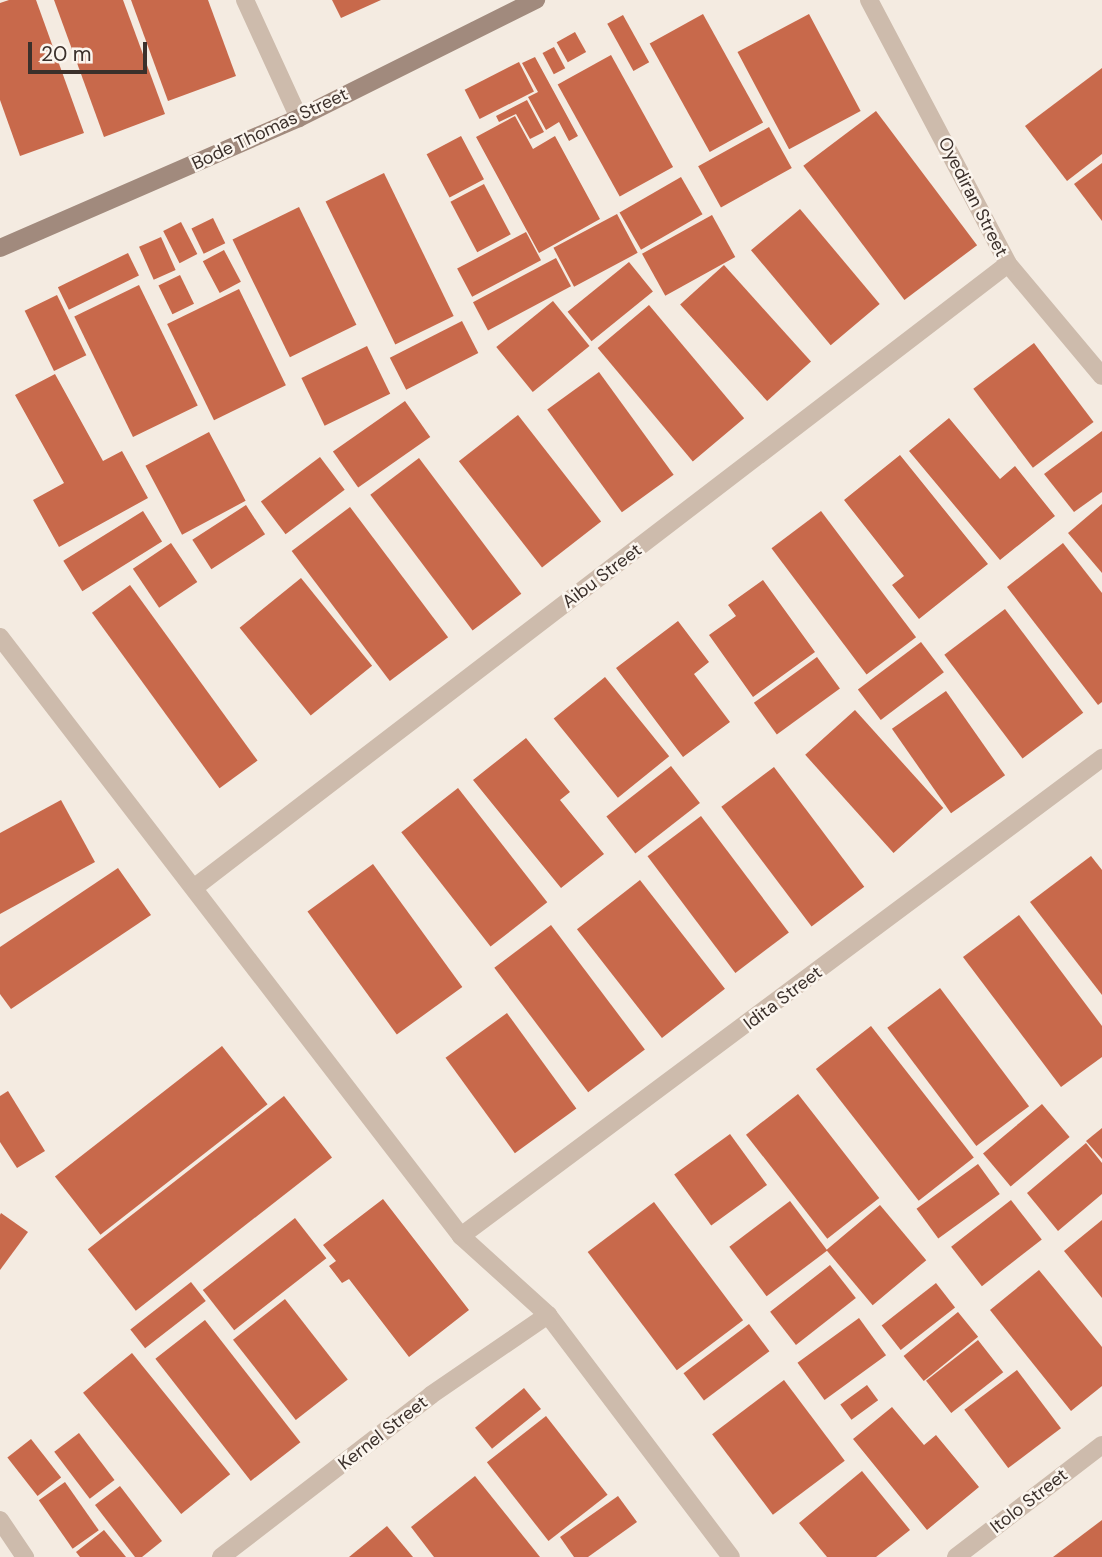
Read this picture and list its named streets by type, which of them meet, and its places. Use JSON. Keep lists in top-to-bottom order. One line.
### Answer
{"streets":{"main road":["Bode Thomas Street"],"street":["Oyediran Street","Aibu Street","Idita Street","Kernel Street","Itolo Street"]},"crossings":[["Oyediran Street","Aibu Street"]],"scale_bar":"20 m"}
